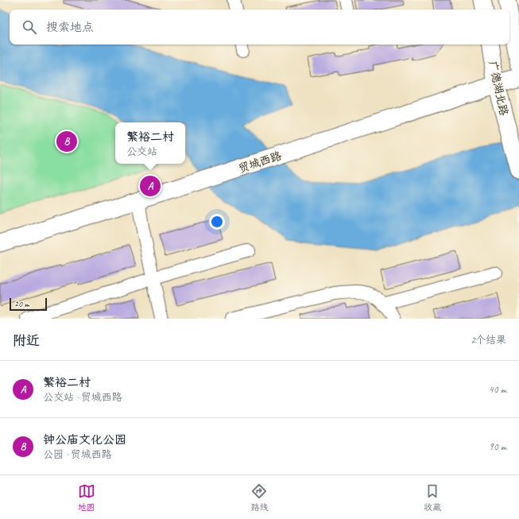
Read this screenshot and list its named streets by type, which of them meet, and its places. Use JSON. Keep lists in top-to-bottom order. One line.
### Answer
{"streets":{"main road":["广德湖北路","贸城西路"]},"crossings":[["广德湖北路","贸城西路"]],"scale_bar":"20 m","page":{"search":"搜索地点","popup":["繁裕二村","公交站"],"pins":["B","A"],"scale":"20 m","heading":["附近","2个结果"],"list":[{"mark":"A","name":"繁裕二村","note":"公交站 · 贸城西路","value":"40 m"},{"mark":"B","name":"钟公庙文化公园","note":"公园 · 贸城西路","value":"90 m"}],"nav":["地图","路线","收藏"]}}
